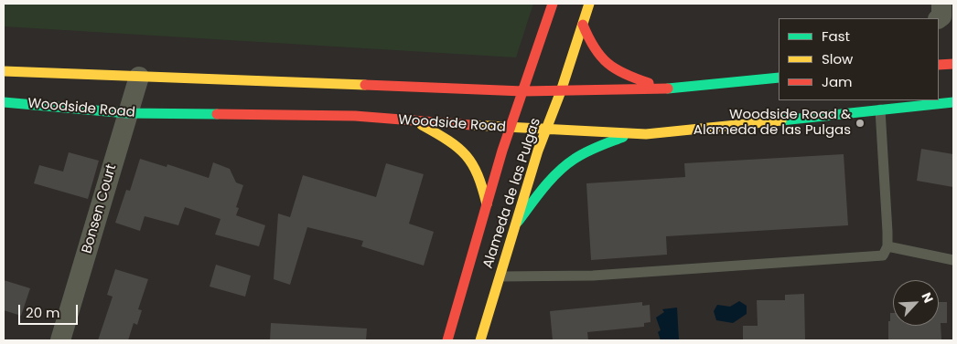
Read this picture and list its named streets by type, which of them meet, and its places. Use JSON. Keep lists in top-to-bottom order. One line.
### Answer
{"streets":{"main road":["Woodside Road","Alameda de las Pulgas"],"street":["Bonsen Court"]},"crossings":[["Woodside Road","Alameda de las Pulgas"],["Woodside Road","Bonsen Court"]],"places":["Woodside Road & Alameda de las Pulgas"],"legend":["Fast","Slow","Jam"],"scale_bar":"20 m","north":"top right"}
